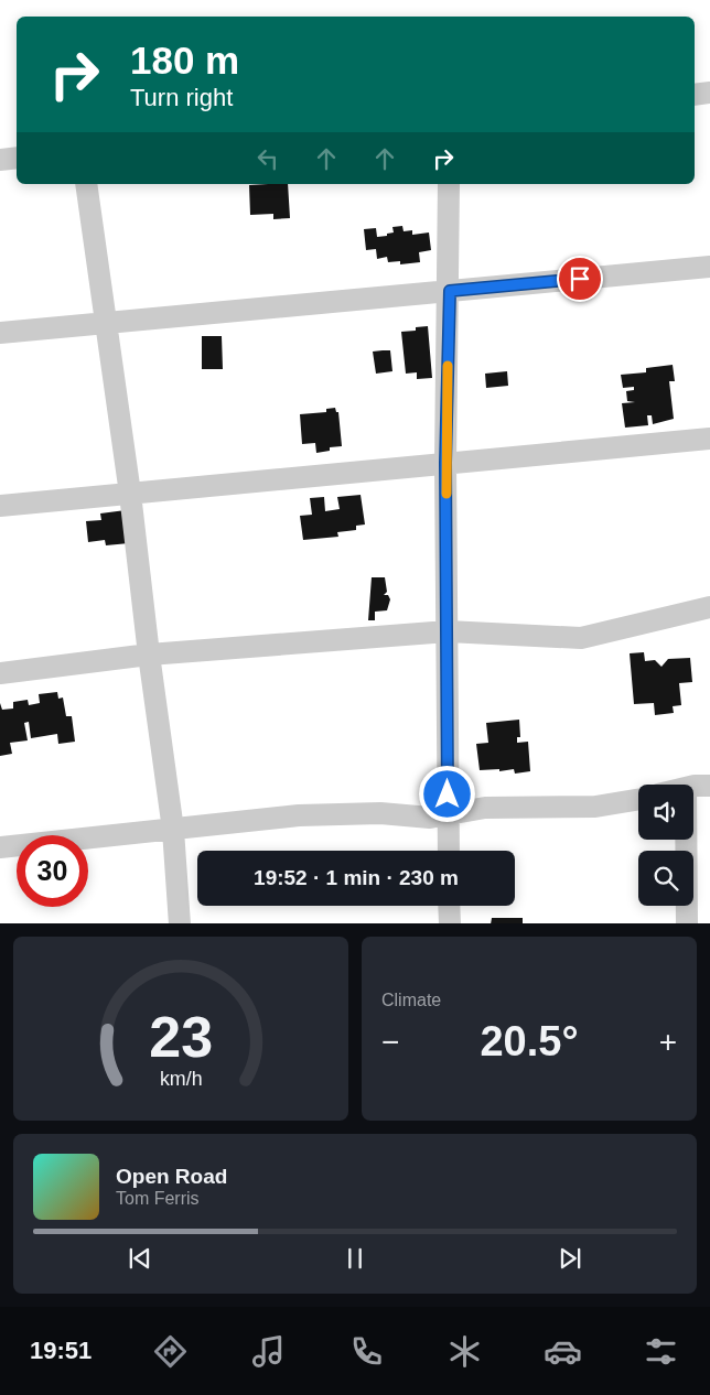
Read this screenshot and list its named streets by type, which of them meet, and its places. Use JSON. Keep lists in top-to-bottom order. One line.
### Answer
{"page":{"turn":["180 m","Turn right"],"limit":"30","trip":"19:52 · 1 min · 230 m","tile":"Climate","heat":["−","20.5°","+"],"song":["Open Road","Tom Ferris"],"tabs":"19:51","gauge":["23","km/h"]}}
